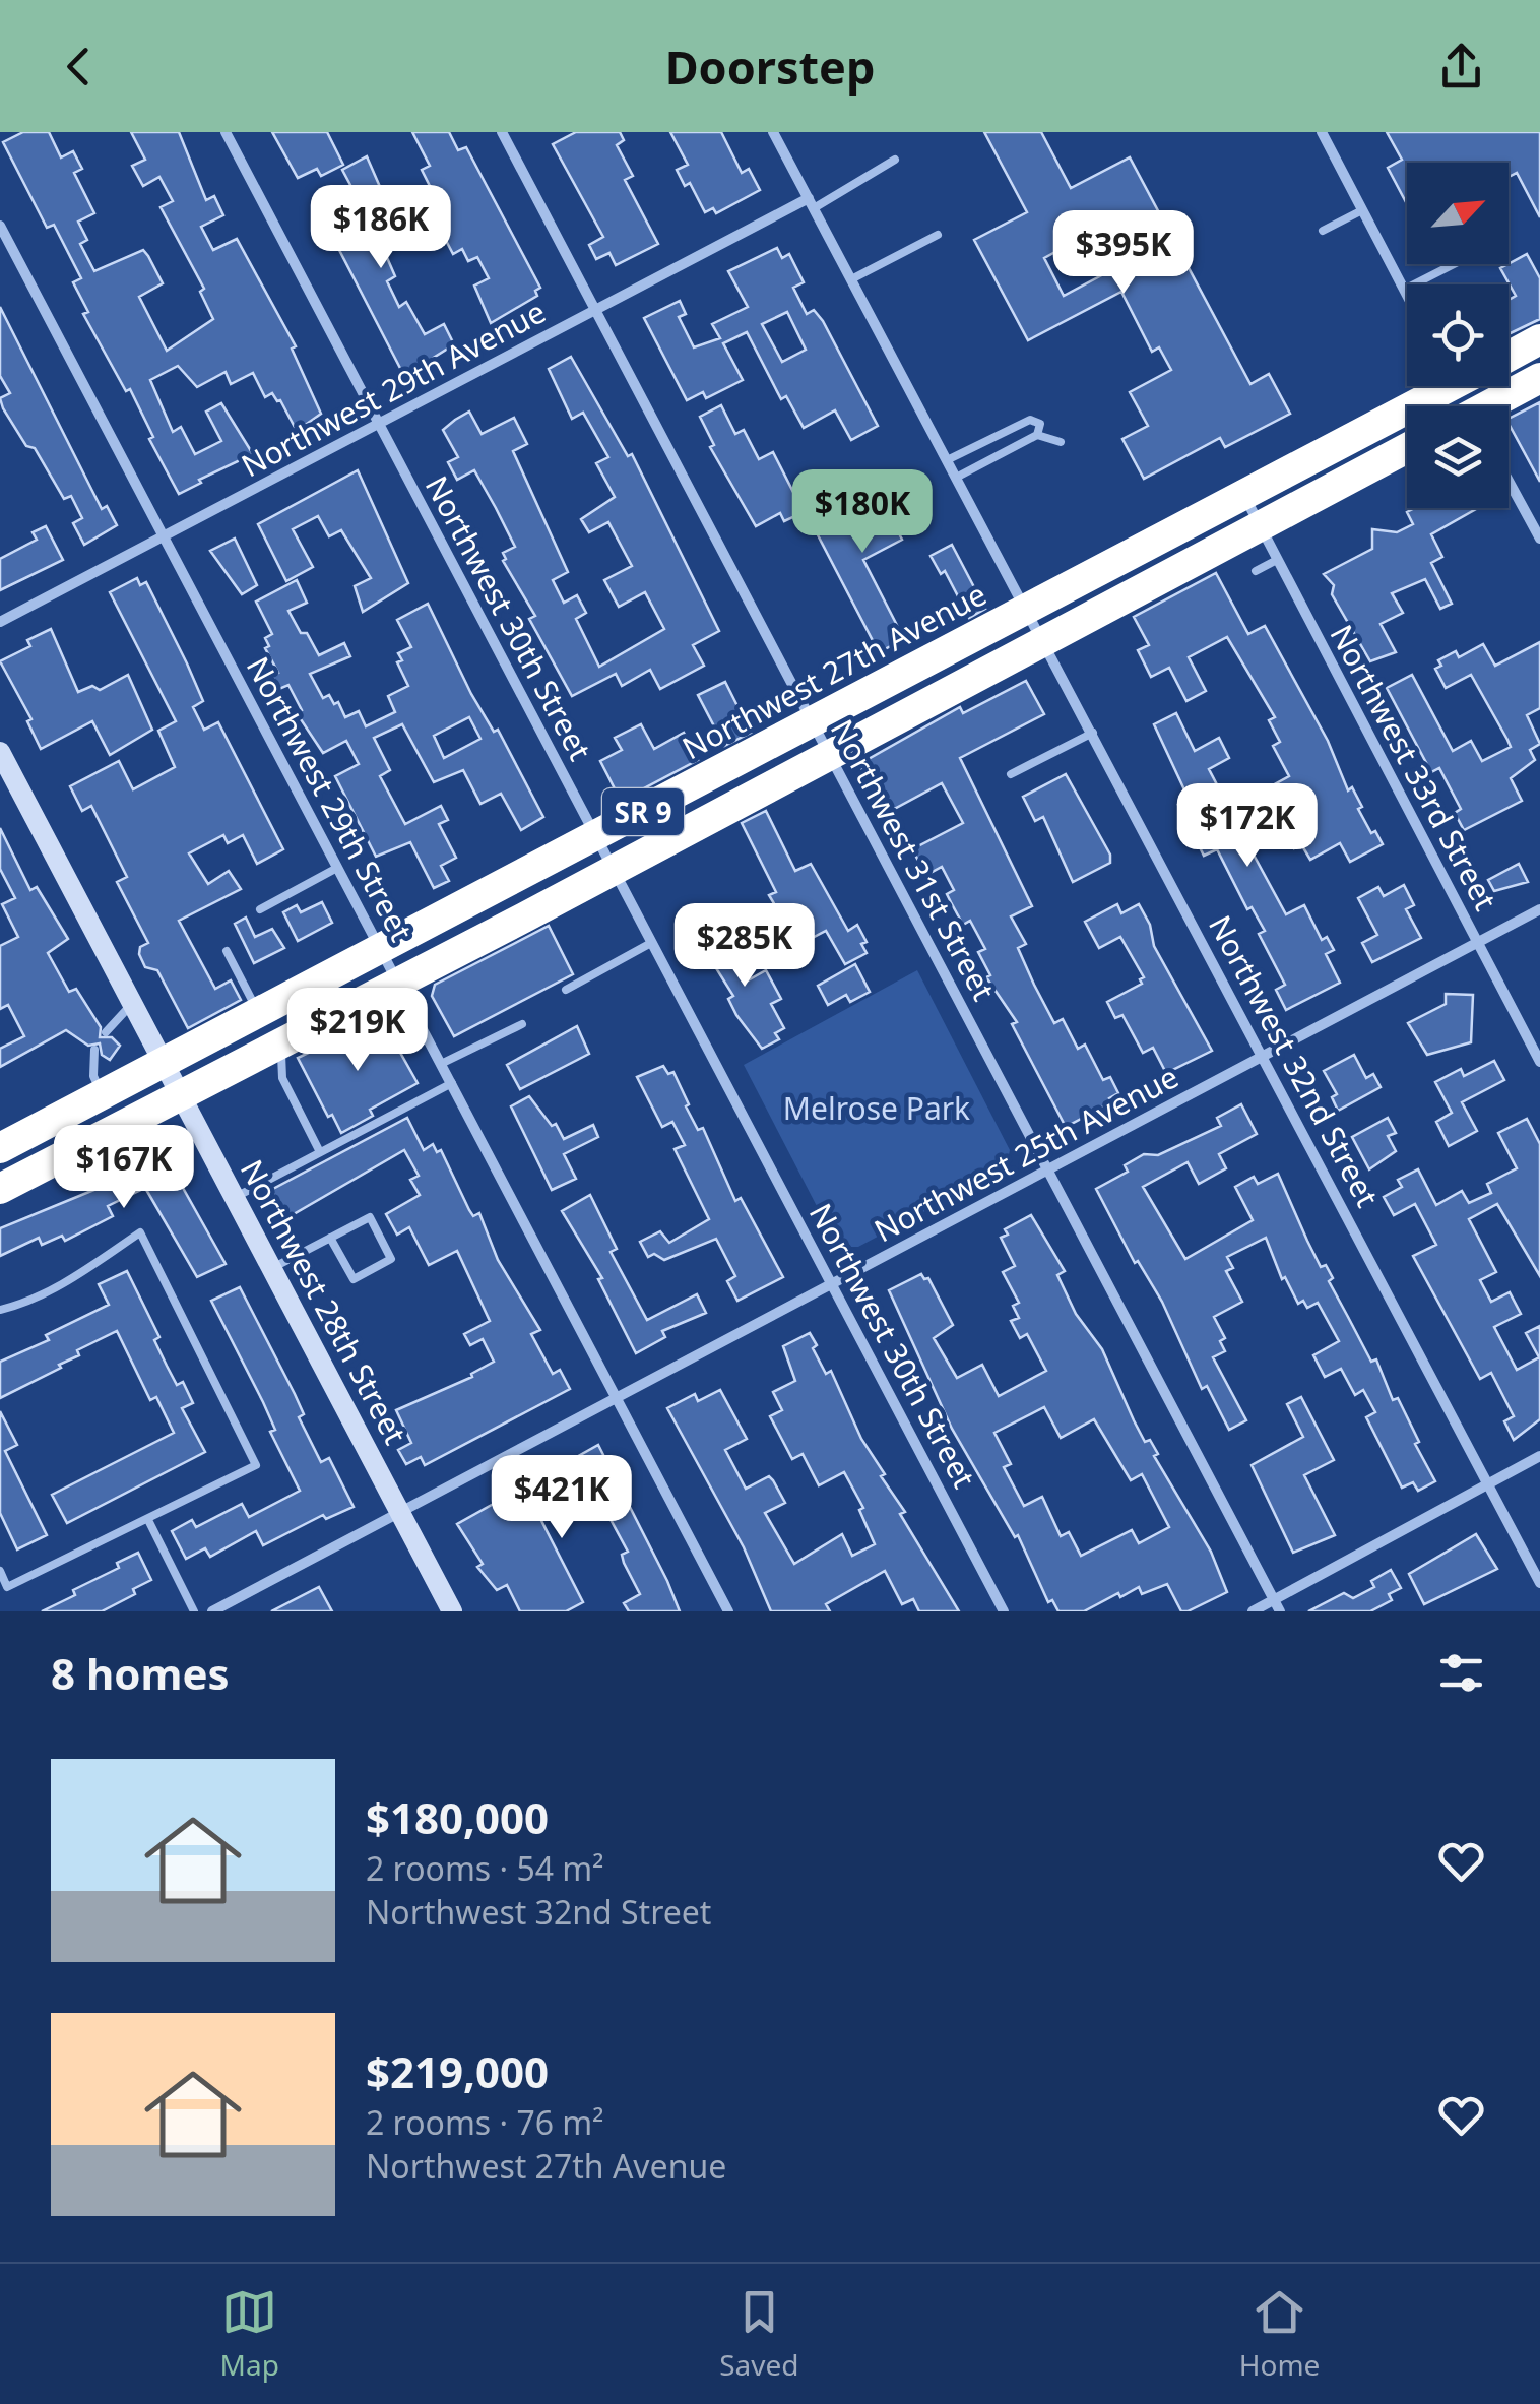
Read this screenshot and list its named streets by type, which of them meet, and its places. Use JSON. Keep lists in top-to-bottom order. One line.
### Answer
{"streets":{"highway":["Northwest 27th Avenue","SR 9"],"street":["Northwest 29th Avenue","Northwest 30th Street","Northwest 33rd Street","Northwest 29th Street","Northwest 31st Street","Northwest 32nd Street","Northwest 25th Avenue","Northwest 28th Street"]},"crossings":[["Northwest 29th Avenue","Northwest 30th Street"],["Northwest 29th Avenue","Northwest 29th Street"],["Northwest 29th Avenue","Northwest 31st Street"],["Northwest 29th Avenue","Northwest 32nd Street"],["Northwest 30th Street","Northwest 27th Avenue"],["Northwest 30th Street","SR 9"],["Northwest 30th Street","Northwest 25th Avenue"],["Northwest 27th Avenue","Northwest 33rd Street"],["Northwest 27th Avenue","Northwest 29th Street"],["Northwest 27th Avenue","Northwest 31st Street"],["Northwest 27th Avenue","Northwest 32nd Street"],["Northwest 27th Avenue","Northwest 28th Street"],["Northwest 33rd Street","SR 9"],["Northwest 33rd Street","Northwest 25th Avenue"],["Northwest 29th Street","SR 9"],["Northwest 29th Street","Northwest 25th Avenue"],["SR 9","Northwest 31st Street"],["SR 9","Northwest 32nd Street"],["SR 9","Northwest 28th Street"],["Northwest 31st Street","Northwest 25th Avenue"],["Northwest 32nd Street","Northwest 25th Avenue"],["Northwest 25th Avenue","Northwest 28th Street"]],"parks":["Melrose Park"],"north":"top right","page":{"header":"Doorstep","price":["$186K","$395K","$180K","$172K","$285K","$219K","$167K","$421K"],"heading":"8 homes","list":[{"name":"$180,000","note":"2 rooms · 54 m² · Northwest 32nd Street"},{"name":"$219,000","note":"2 rooms · 76 m² · Northwest 27th Avenue"}],"tabs":["Map","Saved","Home"]}}
